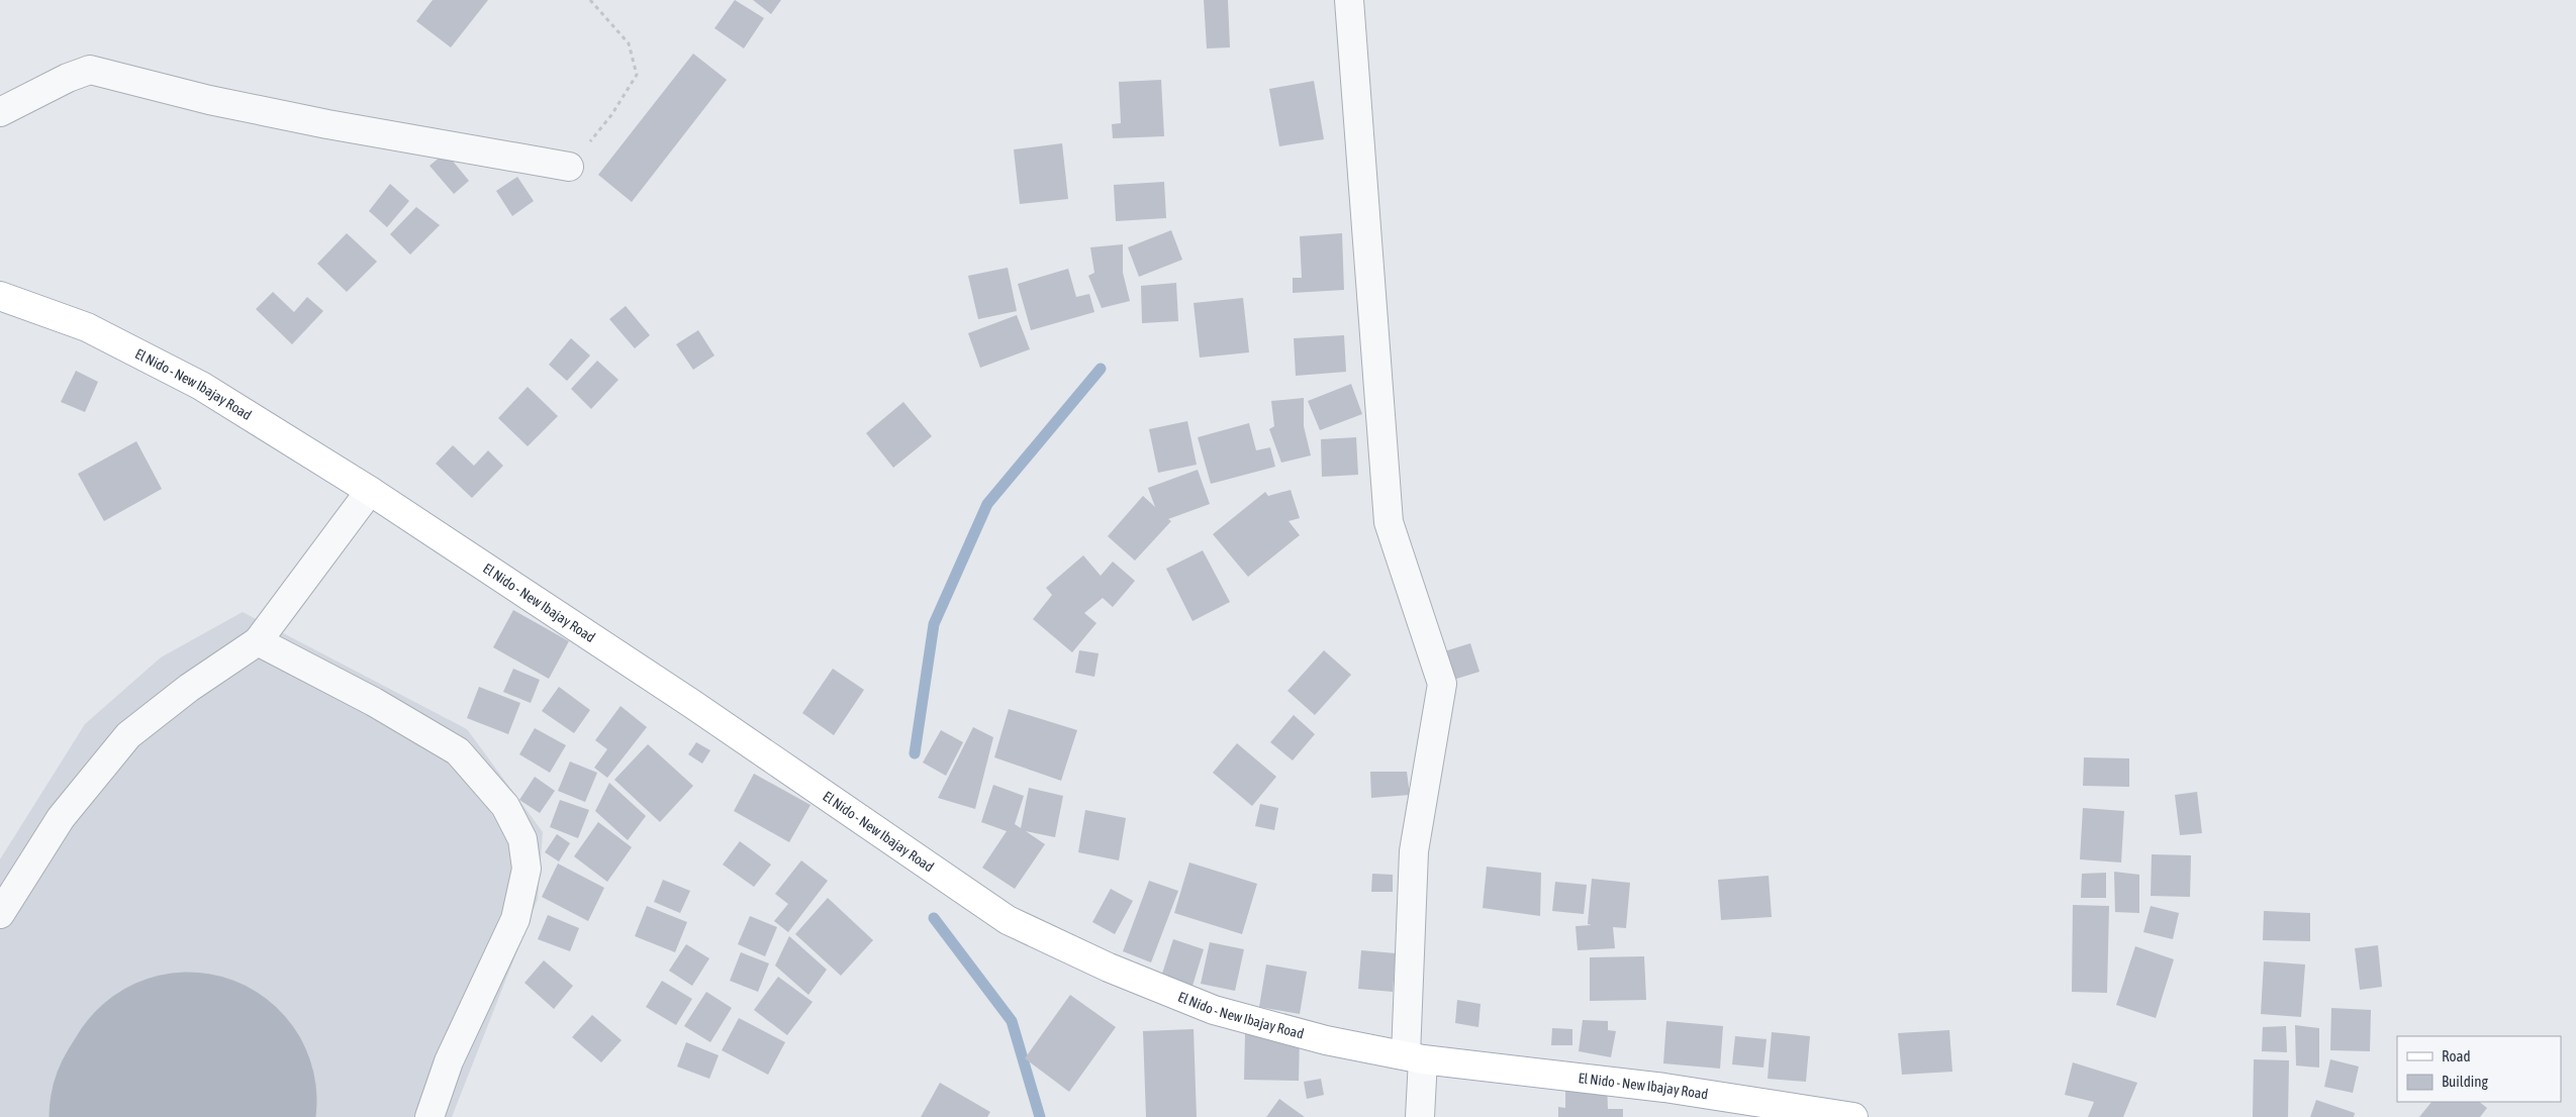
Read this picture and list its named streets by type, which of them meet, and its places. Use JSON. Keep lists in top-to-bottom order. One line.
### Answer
{"streets":{"main road":["El Nido - New Ibajay Road"]},"legend":["Road","Building"]}
